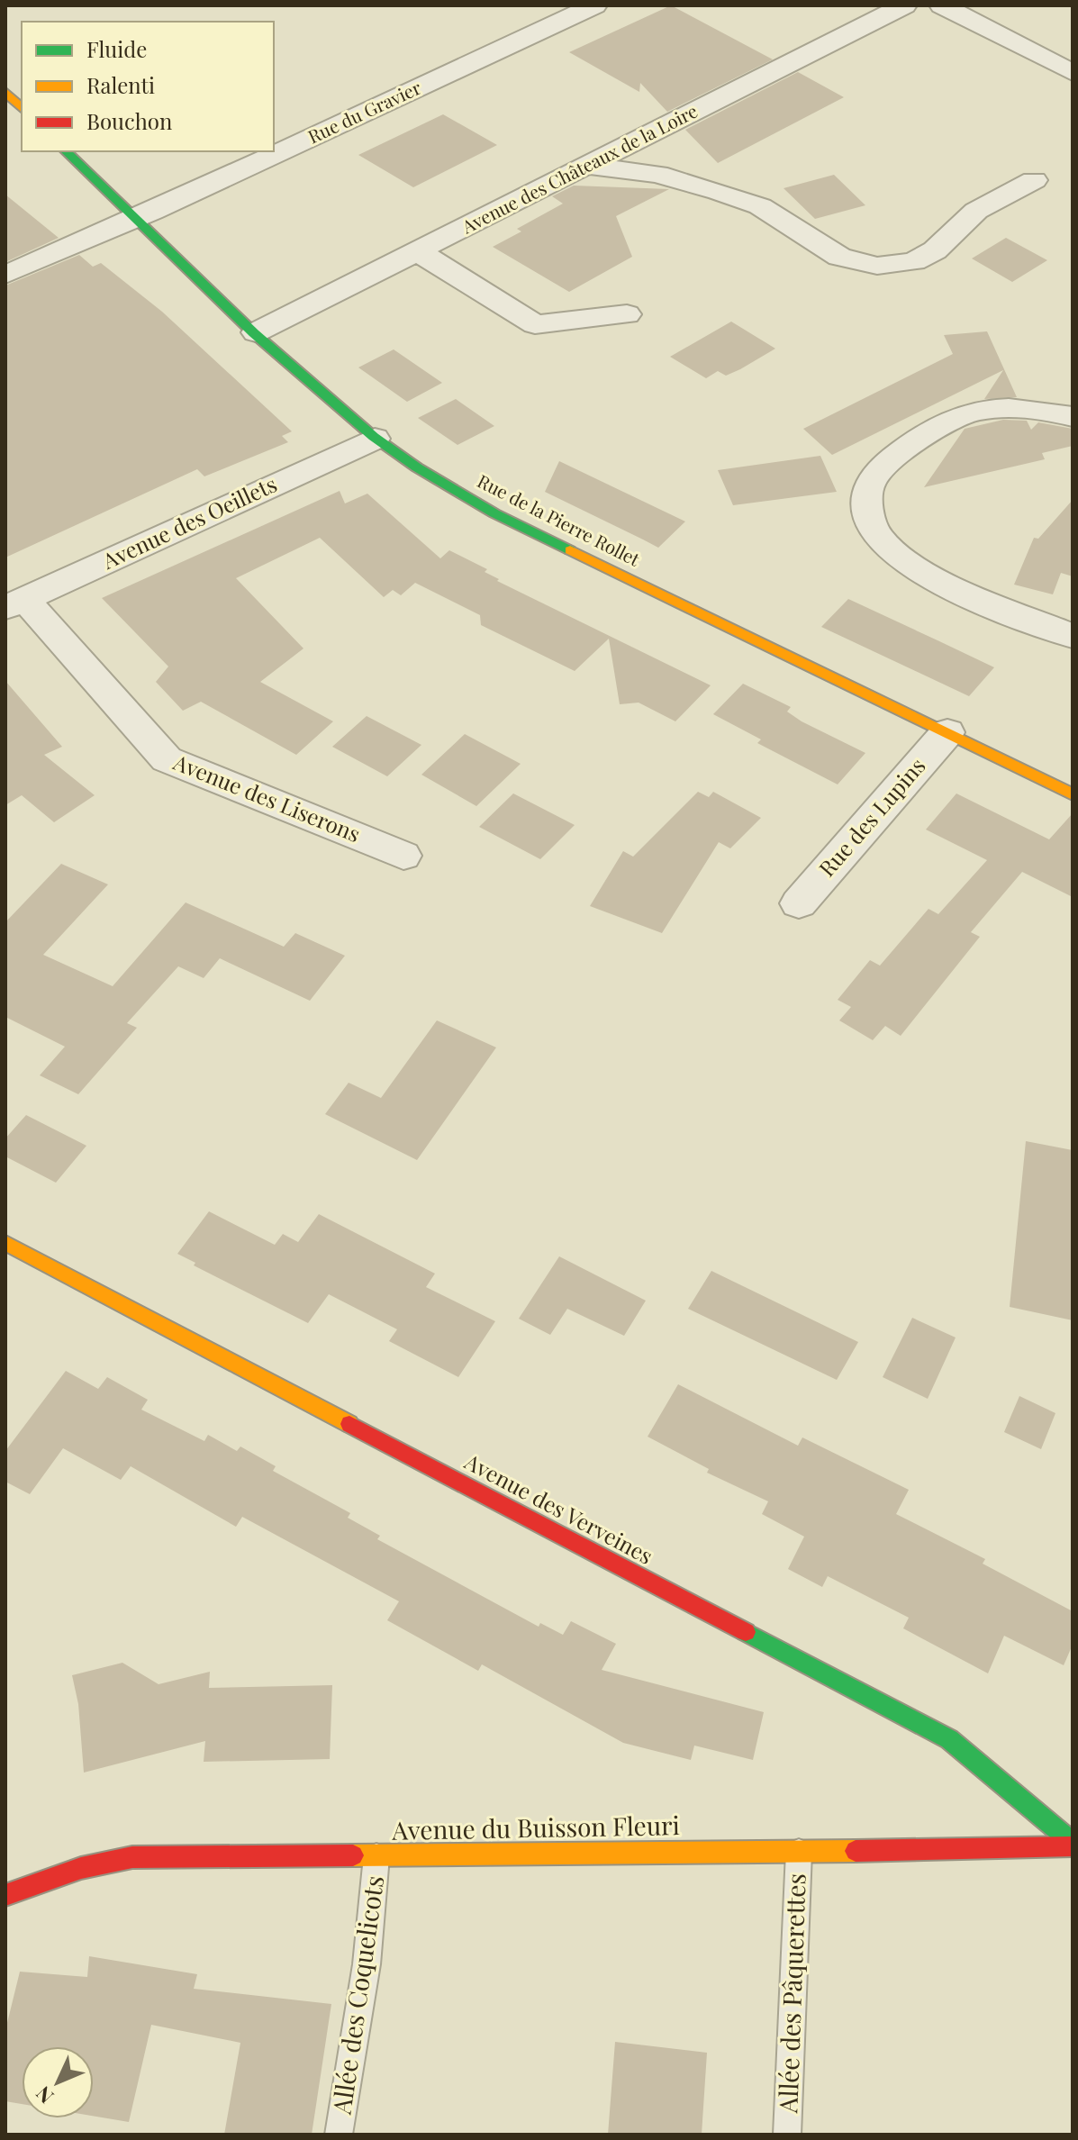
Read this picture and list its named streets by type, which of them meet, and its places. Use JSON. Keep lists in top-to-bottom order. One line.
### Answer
{"streets":{"street":["Rue du Gravier","Avenue des Châteaux de la Loire","Rue de la Pierre Rollet","Avenue des Oeillets","Avenue des Liserons","Rue des Lupins","Avenue des Verveines","Avenue du Buisson Fleuri"],"lane":["Allée des Pâquerettes","Allée des Coquelicots"]},"crossings":[["Rue du Gravier","Rue de la Pierre Rollet"],["Avenue des Châteaux de la Loire","Rue de la Pierre Rollet"],["Rue de la Pierre Rollet","Avenue des Oeillets"],["Rue de la Pierre Rollet","Rue des Lupins"],["Avenue des Oeillets","Avenue des Liserons"],["Avenue des Verveines","Avenue du Buisson Fleuri"],["Avenue du Buisson Fleuri","Allée des Pâquerettes"],["Avenue du Buisson Fleuri","Allée des Coquelicots"]],"legend":["Fluide","Ralenti","Bouchon"],"north":"bottom left"}
